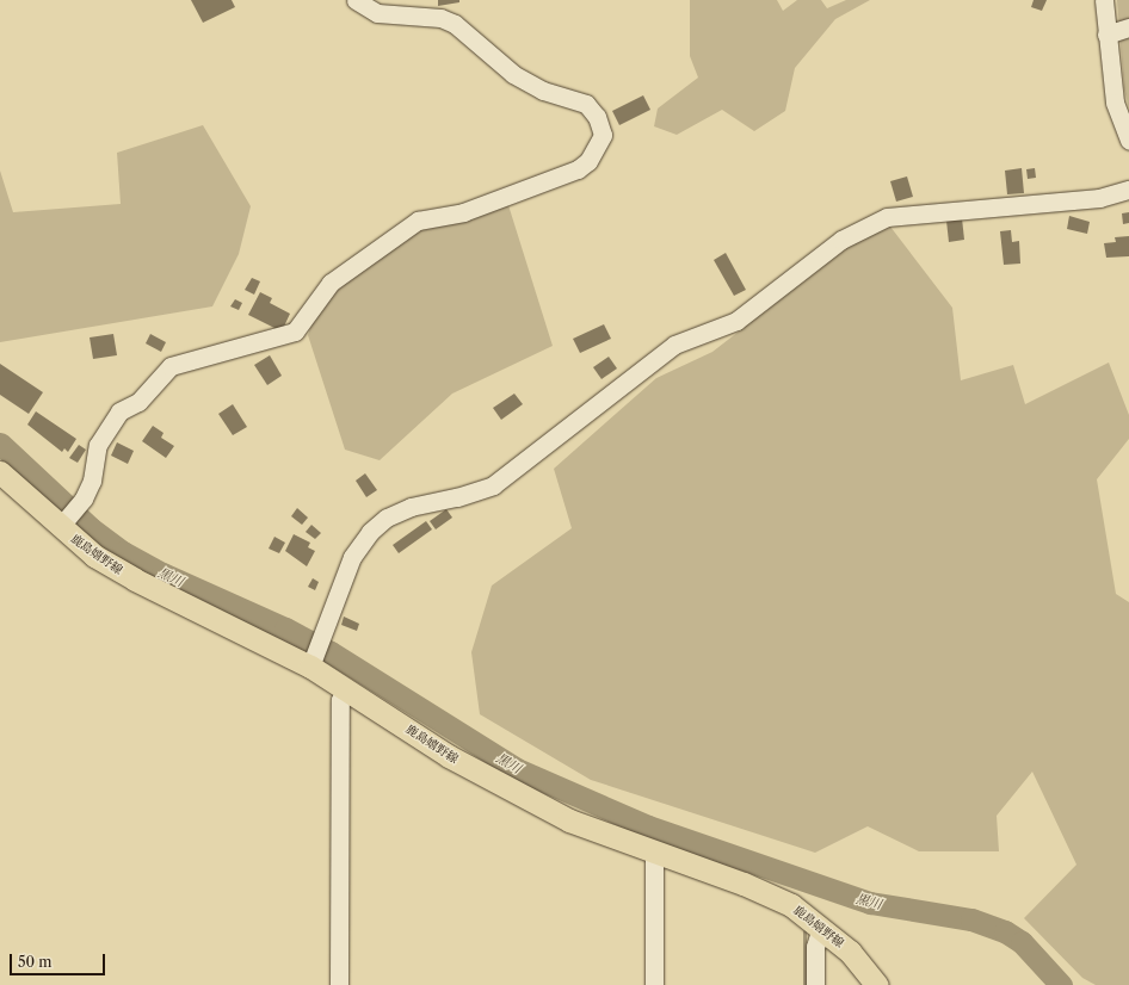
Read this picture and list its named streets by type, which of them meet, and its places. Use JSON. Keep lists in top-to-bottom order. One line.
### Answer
{"streets":{"main road":["鹿島嬉野線"]},"water":["黒川"],"scale_bar":"50 m"}
